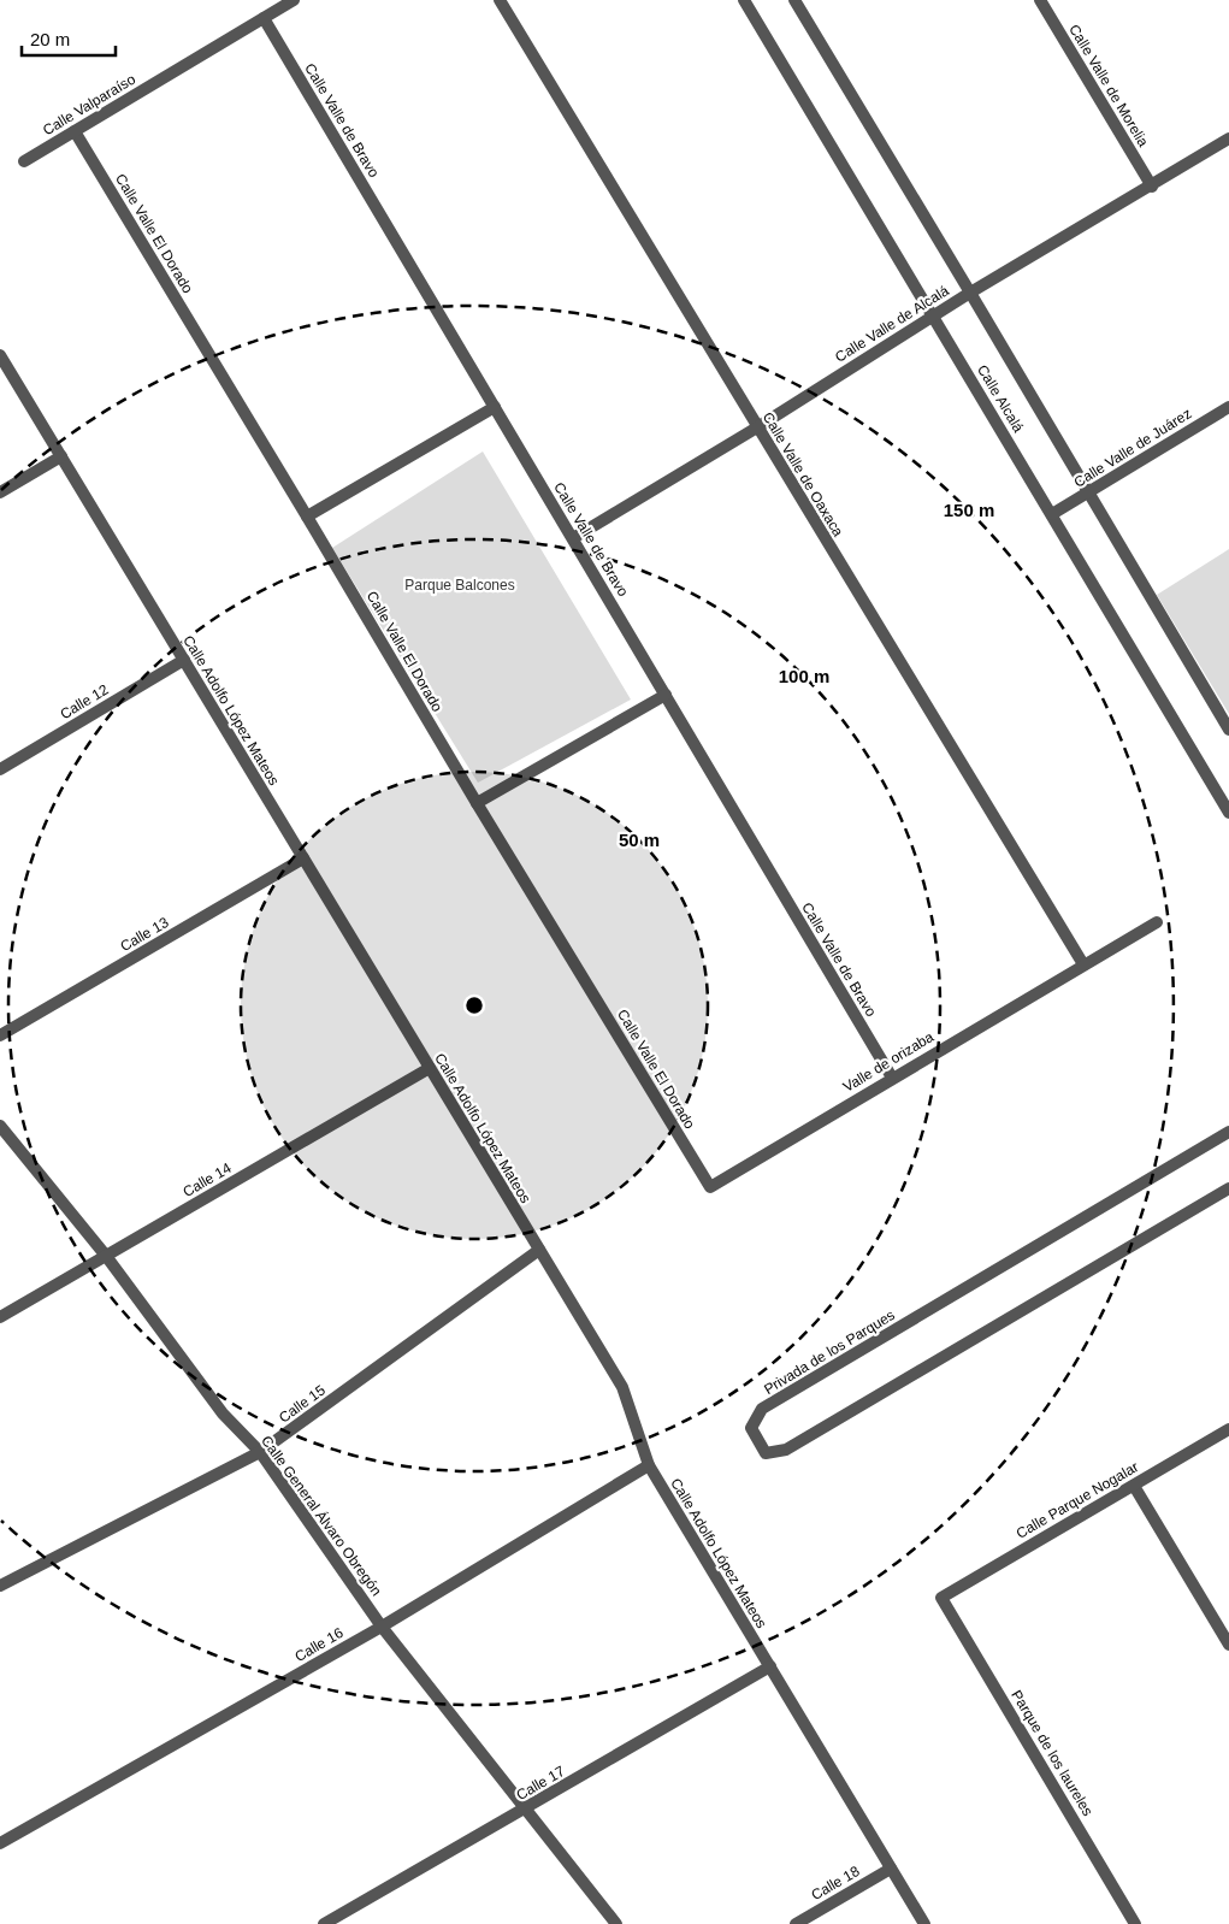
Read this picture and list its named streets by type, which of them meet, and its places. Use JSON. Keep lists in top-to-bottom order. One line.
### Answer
{"streets":{"street":["Calle Valle de Morelia","Calle Valparaíso","Calle Valle de Bravo","Calle Valle El Dorado","Calle Valle de Alcalá","Calle Alcalá","Calle Valle de Juárez","Calle Valle de Oaxaca","Calle 12","Calle Adolfo López Mateos","Calle 13","Valle de orizaba","Calle 14","Privada de los Parques","Calle 15","Calle Parque Nogalar","Calle General Álvaro Obregón","Calle 16","Parque de los laureles","Calle 17","Calle 18"]},"crossings":[["Calle Valle de Morelia","Calle Valle de Alcalá"],["Calle Valparaíso","Calle Valle de Bravo"],["Calle Valparaíso","Calle Valle El Dorado"],["Calle Valle de Bravo","Calle Valle de Alcalá"],["Calle Valle de Bravo","Valle de orizaba"],["Calle Valle El Dorado","Valle de orizaba"],["Calle Valle de Alcalá","Calle Alcalá"],["Calle Valle de Alcalá","Calle Valle de Oaxaca"],["Calle Alcalá","Calle Valle de Juárez"],["Calle Valle de Oaxaca","Valle de orizaba"],["Calle 12","Calle Adolfo López Mateos"],["Calle Adolfo López Mateos","Calle 13"],["Calle Adolfo López Mateos","Calle 14"],["Calle Adolfo López Mateos","Calle 15"],["Calle Adolfo López Mateos","Calle 16"],["Calle Adolfo López Mateos","Calle 17"],["Calle Adolfo López Mateos","Calle 18"],["Calle 14","Calle General Álvaro Obregón"],["Calle 15","Calle General Álvaro Obregón"],["Calle Parque Nogalar","Parque de los laureles"],["Calle General Álvaro Obregón","Calle 16"],["Calle General Álvaro Obregón","Calle 17"]],"parks":["Parque Balcones"],"scale_bar":"20 m","rings":["150 m","100 m","50 m"]}
